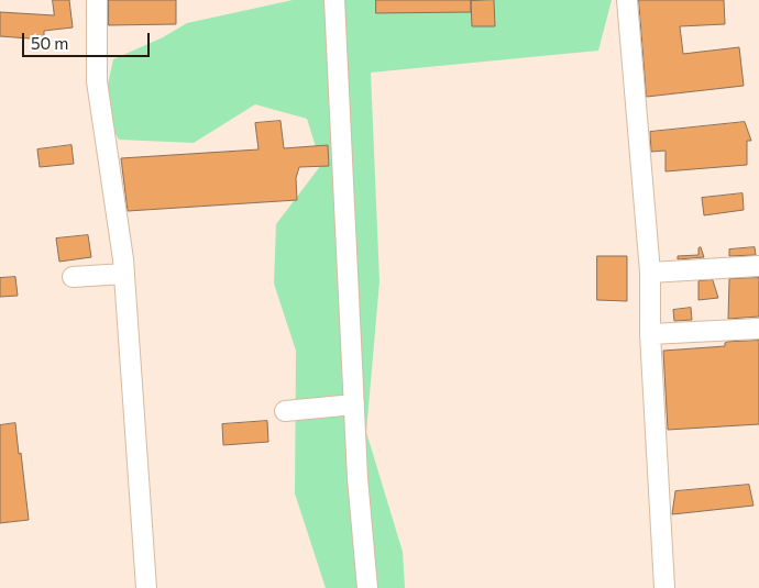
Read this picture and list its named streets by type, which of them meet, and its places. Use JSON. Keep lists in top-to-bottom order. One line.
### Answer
{"scale_bar":"50 m"}
